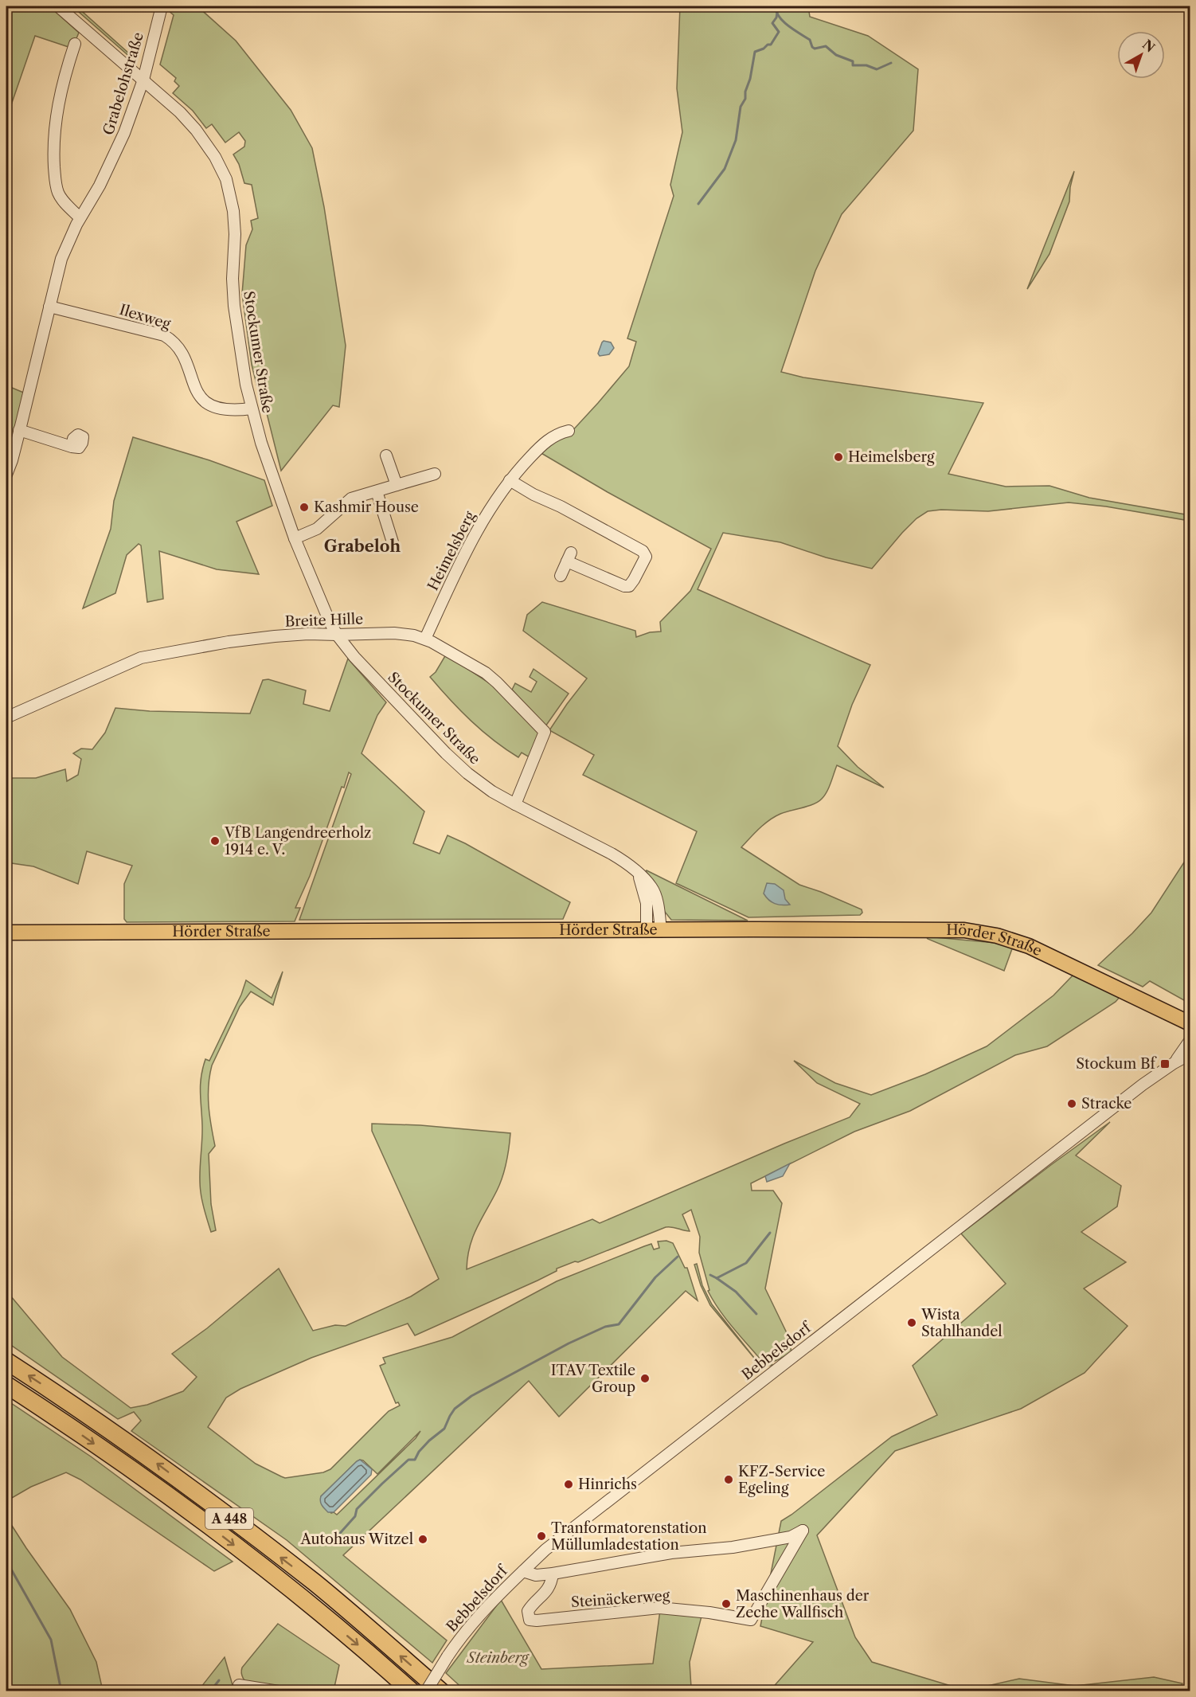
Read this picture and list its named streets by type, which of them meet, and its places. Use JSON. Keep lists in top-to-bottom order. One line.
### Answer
{"streets":{"highway":["A 448"],"main road":["Hörder Straße"],"street":["Grabelohstraße","Ilexweg","Stockumer Straße","Heimelsberg","Breite Hille","Bebbelsdorf","Steinäckerweg"]},"crossings":[["Grabelohstraße","Ilexweg"],["Grabelohstraße","Stockumer Straße"],["Ilexweg","Stockumer Straße"],["Stockumer Straße","Breite Hille"],["Stockumer Straße","Hörder Straße"],["Heimelsberg","Breite Hille"]],"districts":["Grabeloh"],"parks":["Steinberg"],"places":{"other":["Heimelsberg","Kashmir House","VfB Langendreerholz 1914 e. V.","Stracke","Wista Stahlhandel","ITAV Textile Group","KFZ-Service Egeling","Hinrichs","Tranformatorenstation Müllumladestation","Autohaus Witzel","Maschinenhaus der Zeche Wallfisch"],"transit":["Stockum Bf"]},"north":"top right"}
